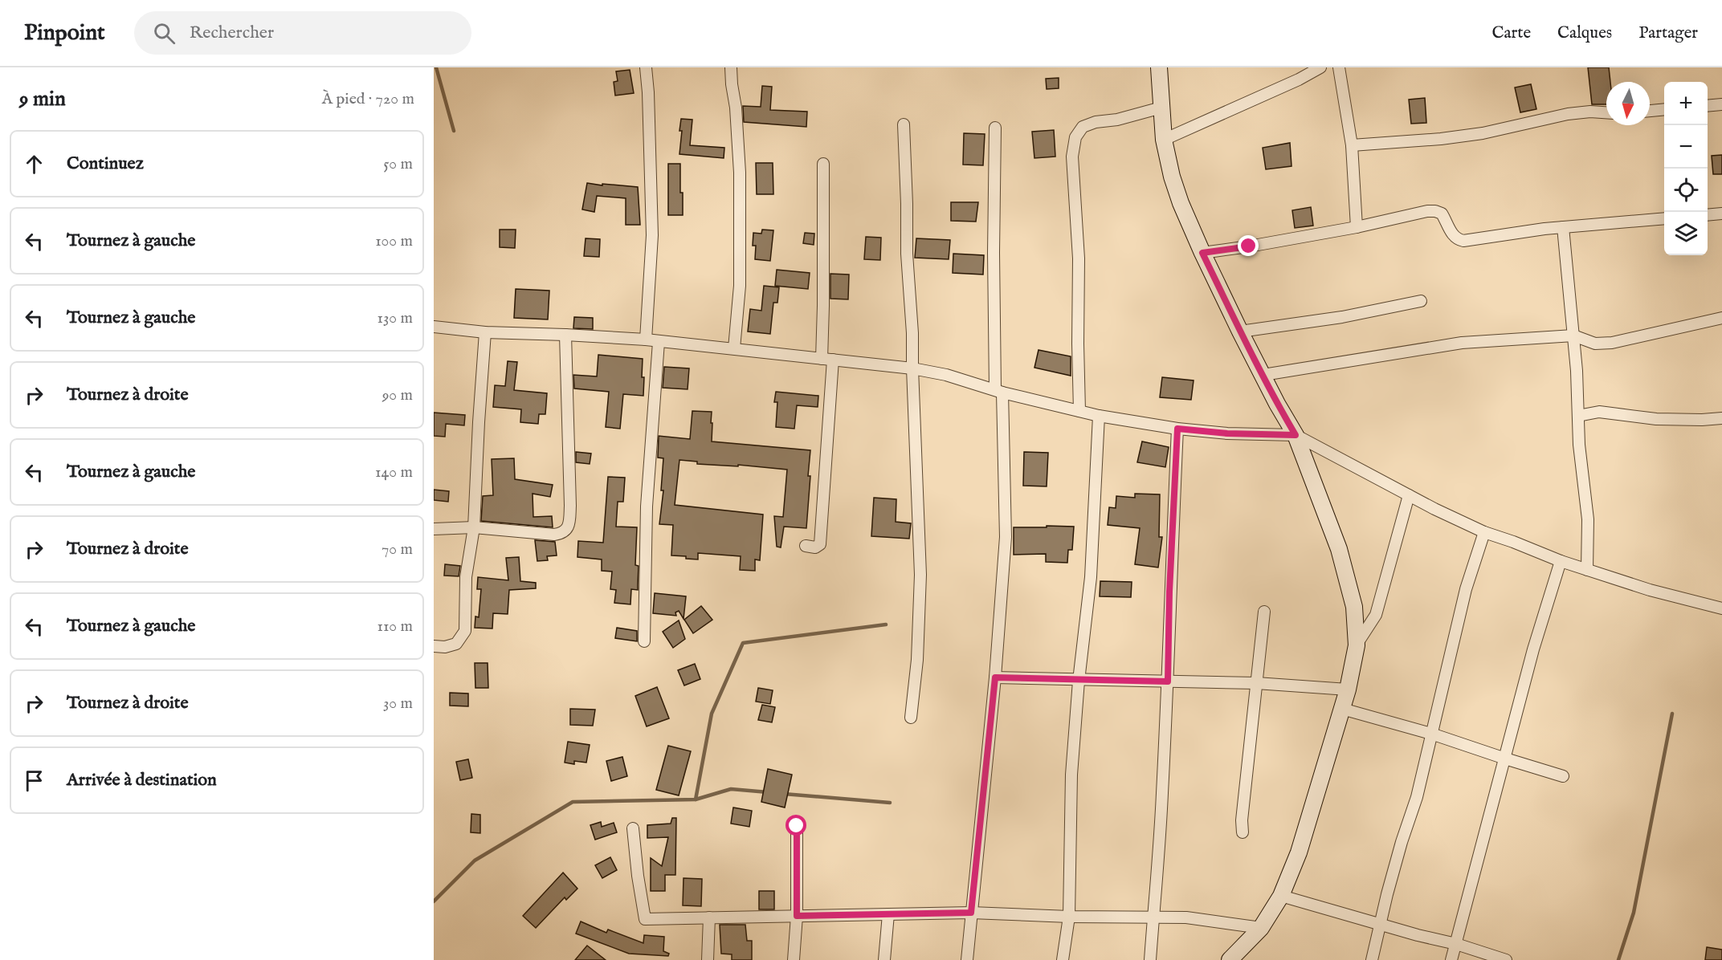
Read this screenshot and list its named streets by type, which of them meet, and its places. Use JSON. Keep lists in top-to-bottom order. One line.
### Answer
{"north":"bottom","page":{"header":"Pinpoint","search":"Rechercher","nav":["Carte","Calques","Partager"],"heading":["9 min","À pied · 720 m"],"map_buttons":["+","−"],"list":[["Continuez","50 m"],["Tournez à gauche","100 m"],["Tournez à gauche","130 m"],["Tournez à droite","90 m"],["Tournez à gauche","140 m"],["Tournez à droite","70 m"],["Tournez à gauche","110 m"],["Tournez à droite","30 m"],"Arrivée à destination"]}}
